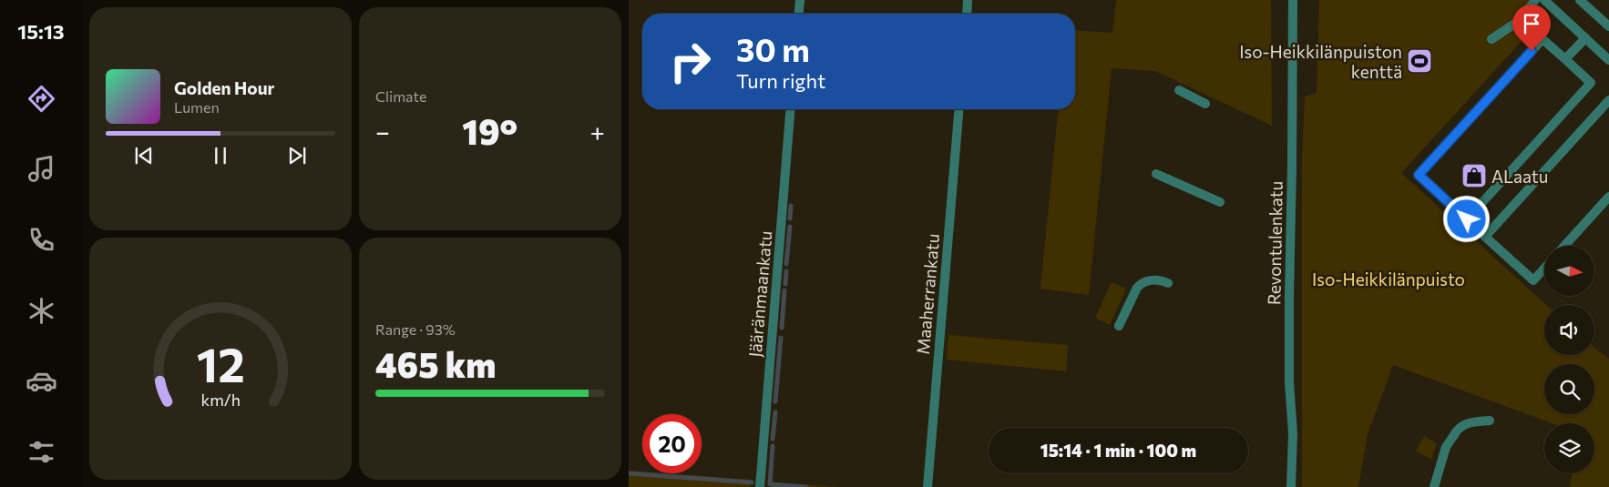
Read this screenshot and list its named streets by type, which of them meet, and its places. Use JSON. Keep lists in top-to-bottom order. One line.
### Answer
{"streets":{"street":["Revontulenkatu","Jääränmaankatu","Maaherrankatu"]},"parks":["Iso-Heikkilänpuisto"],"places":{"sports":["Iso-Heikkilänpuiston kenttä"],"shop":["ALaatu"]},"north":"right","page":{"tabs":"15:13","tile":["Climate",["Range · 93%","465 km"]],"turn":["30 m","Turn right"],"song":["Golden Hour","Lumen"],"heat":["−","19°","+"],"limit":"20","trip":"15:14 · 1 min · 100 m","gauge":["12","km/h"]}}
